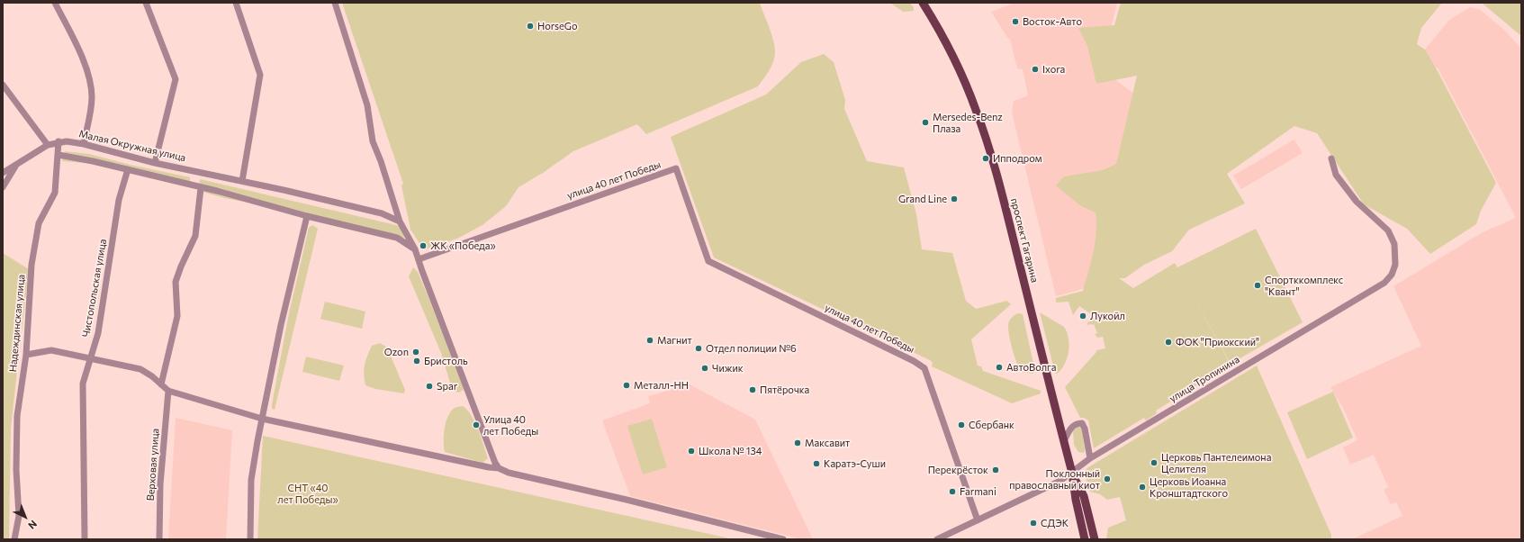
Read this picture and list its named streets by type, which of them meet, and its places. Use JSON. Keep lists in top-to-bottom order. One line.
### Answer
{"streets":{"main road":["проспект Гагарина"],"street":["Малая Окружная улица","улица 40 лет Победы","Чистопольская улица","Надеждинская улица","улица Тропинина","Верховая улица"]},"crossings":[["Малая Окружная улица","Надеждинская улица"],["улица 40 лет Победы","улица Тропинина"],["проспект Гагарина","улица Тропинина"]],"parks":["СНТ «40 лет Победы»"],"places":["Восток-Авто","HorseGo","Ixora","Mersedes-Benz Плаза","Ипподром","Grand Line","ЖК «Победа»","Спортккомплекс \"Квант\"","Лукойл","Магнит","ФОК \"Приокский\"","Отдел полиции №6","Ozon","Бристоль","АвтоВолга","Чижик","Металл-НН","Spar","Пятёрочка","Улица 40 лет Победы","Сбербанк","Максавит","Школа № 134","Церковь Пантелеимона Целителя","Каратэ-Суши","Перекрёсток","Поклонный православный киот","Церковь Иоанна Кронштадтского","Farmani","СДЭК"],"north":"bottom right"}
